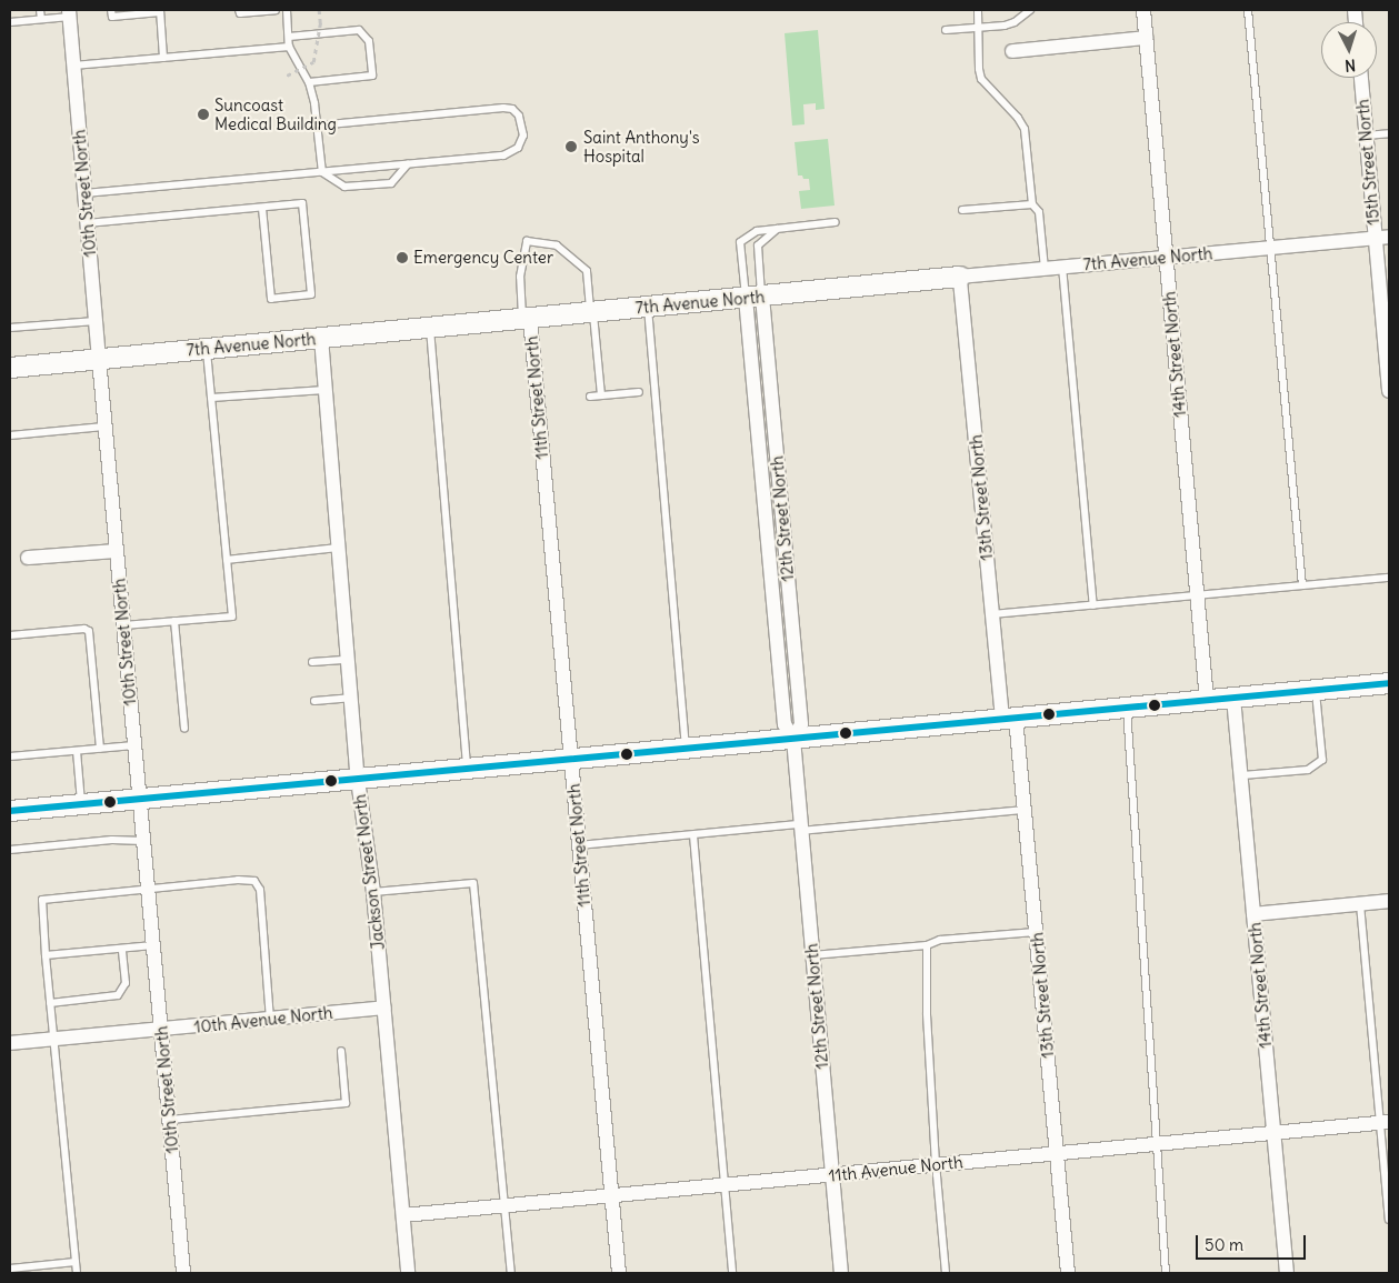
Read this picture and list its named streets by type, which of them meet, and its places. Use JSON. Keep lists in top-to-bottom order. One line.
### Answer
{"streets":{"street":["15th Street North","10th Street North","7th Avenue North","14th Street North","11th Street North","13th Street North","12th Street North","Jackson Street North","10th Avenue North","11th Avenue North"]},"crossings":[["15th Street North","7th Avenue North"],["10th Street North","7th Avenue North"],["10th Street North","10th Avenue North"],["7th Avenue North","14th Street North"],["7th Avenue North","11th Street North"],["7th Avenue North","13th Street North"],["7th Avenue North","12th Street North"],["7th Avenue North","Jackson Street North"],["14th Street North","11th Avenue North"],["11th Street North","11th Avenue North"],["13th Street North","11th Avenue North"],["12th Street North","11th Avenue North"],["Jackson Street North","10th Avenue North"],["Jackson Street North","11th Avenue North"]],"places":["Suncoast Medical Building","Saint Anthony's Hospital","Emergency Center"],"scale_bar":"50 m","north":"bottom"}
